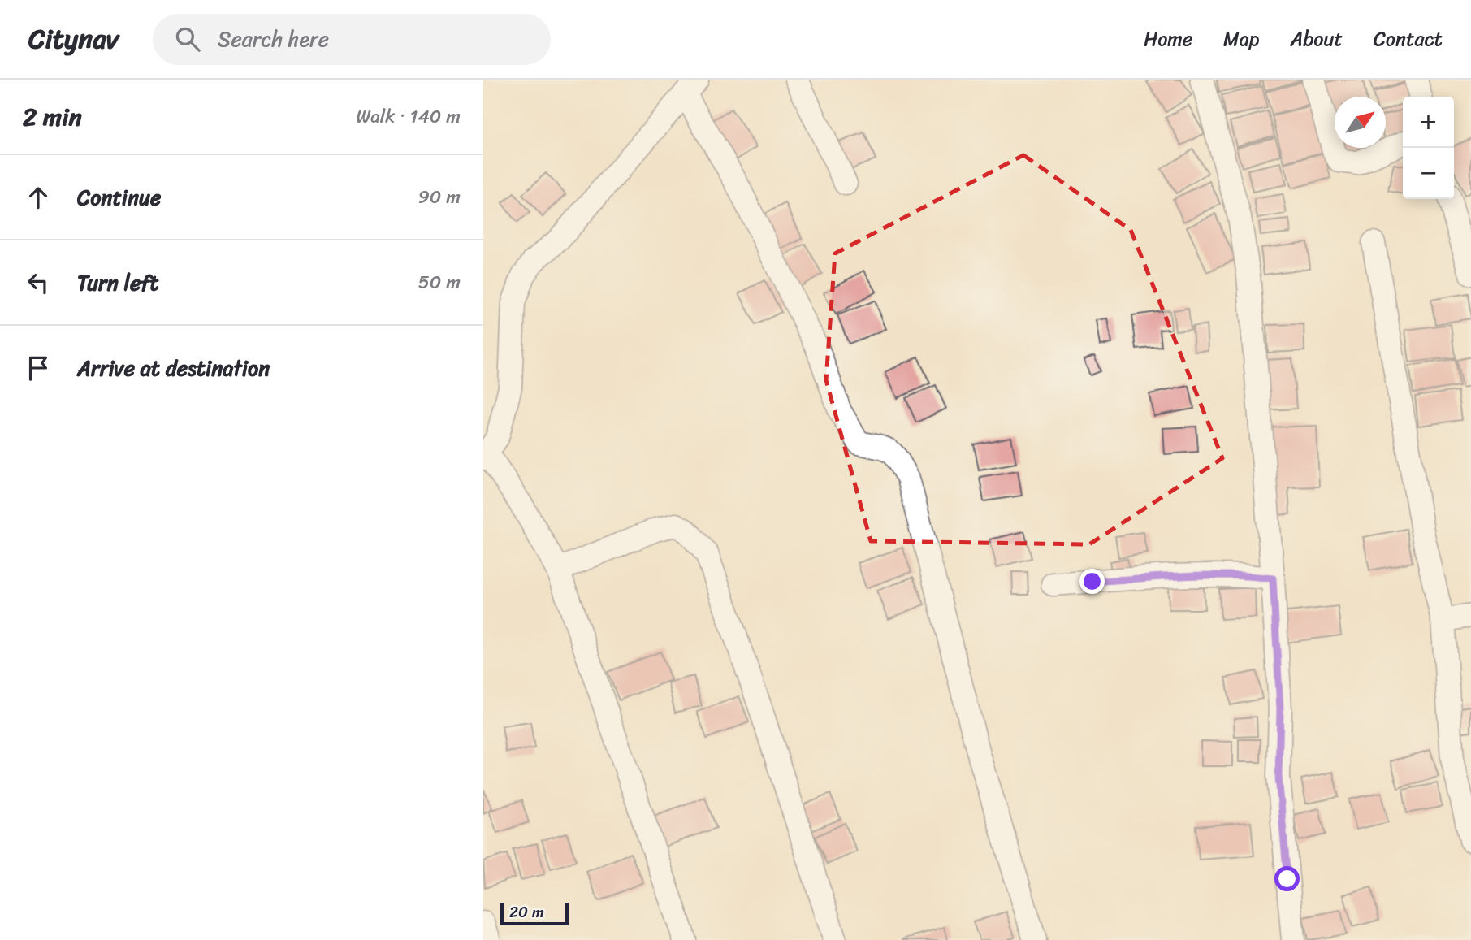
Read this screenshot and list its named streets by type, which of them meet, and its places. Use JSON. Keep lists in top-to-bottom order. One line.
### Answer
{"scale_bar":"20 m","north":"top right","page":{"header":"Citynav","search":"Search here","nav":["Home","Map","About","Contact"],"heading":["2 min","Walk · 140 m"],"map_buttons":["+","−"],"list":[["Continue","90 m"],["Turn left","50 m"],"Arrive at destination"],"scale":"20 m"}}
